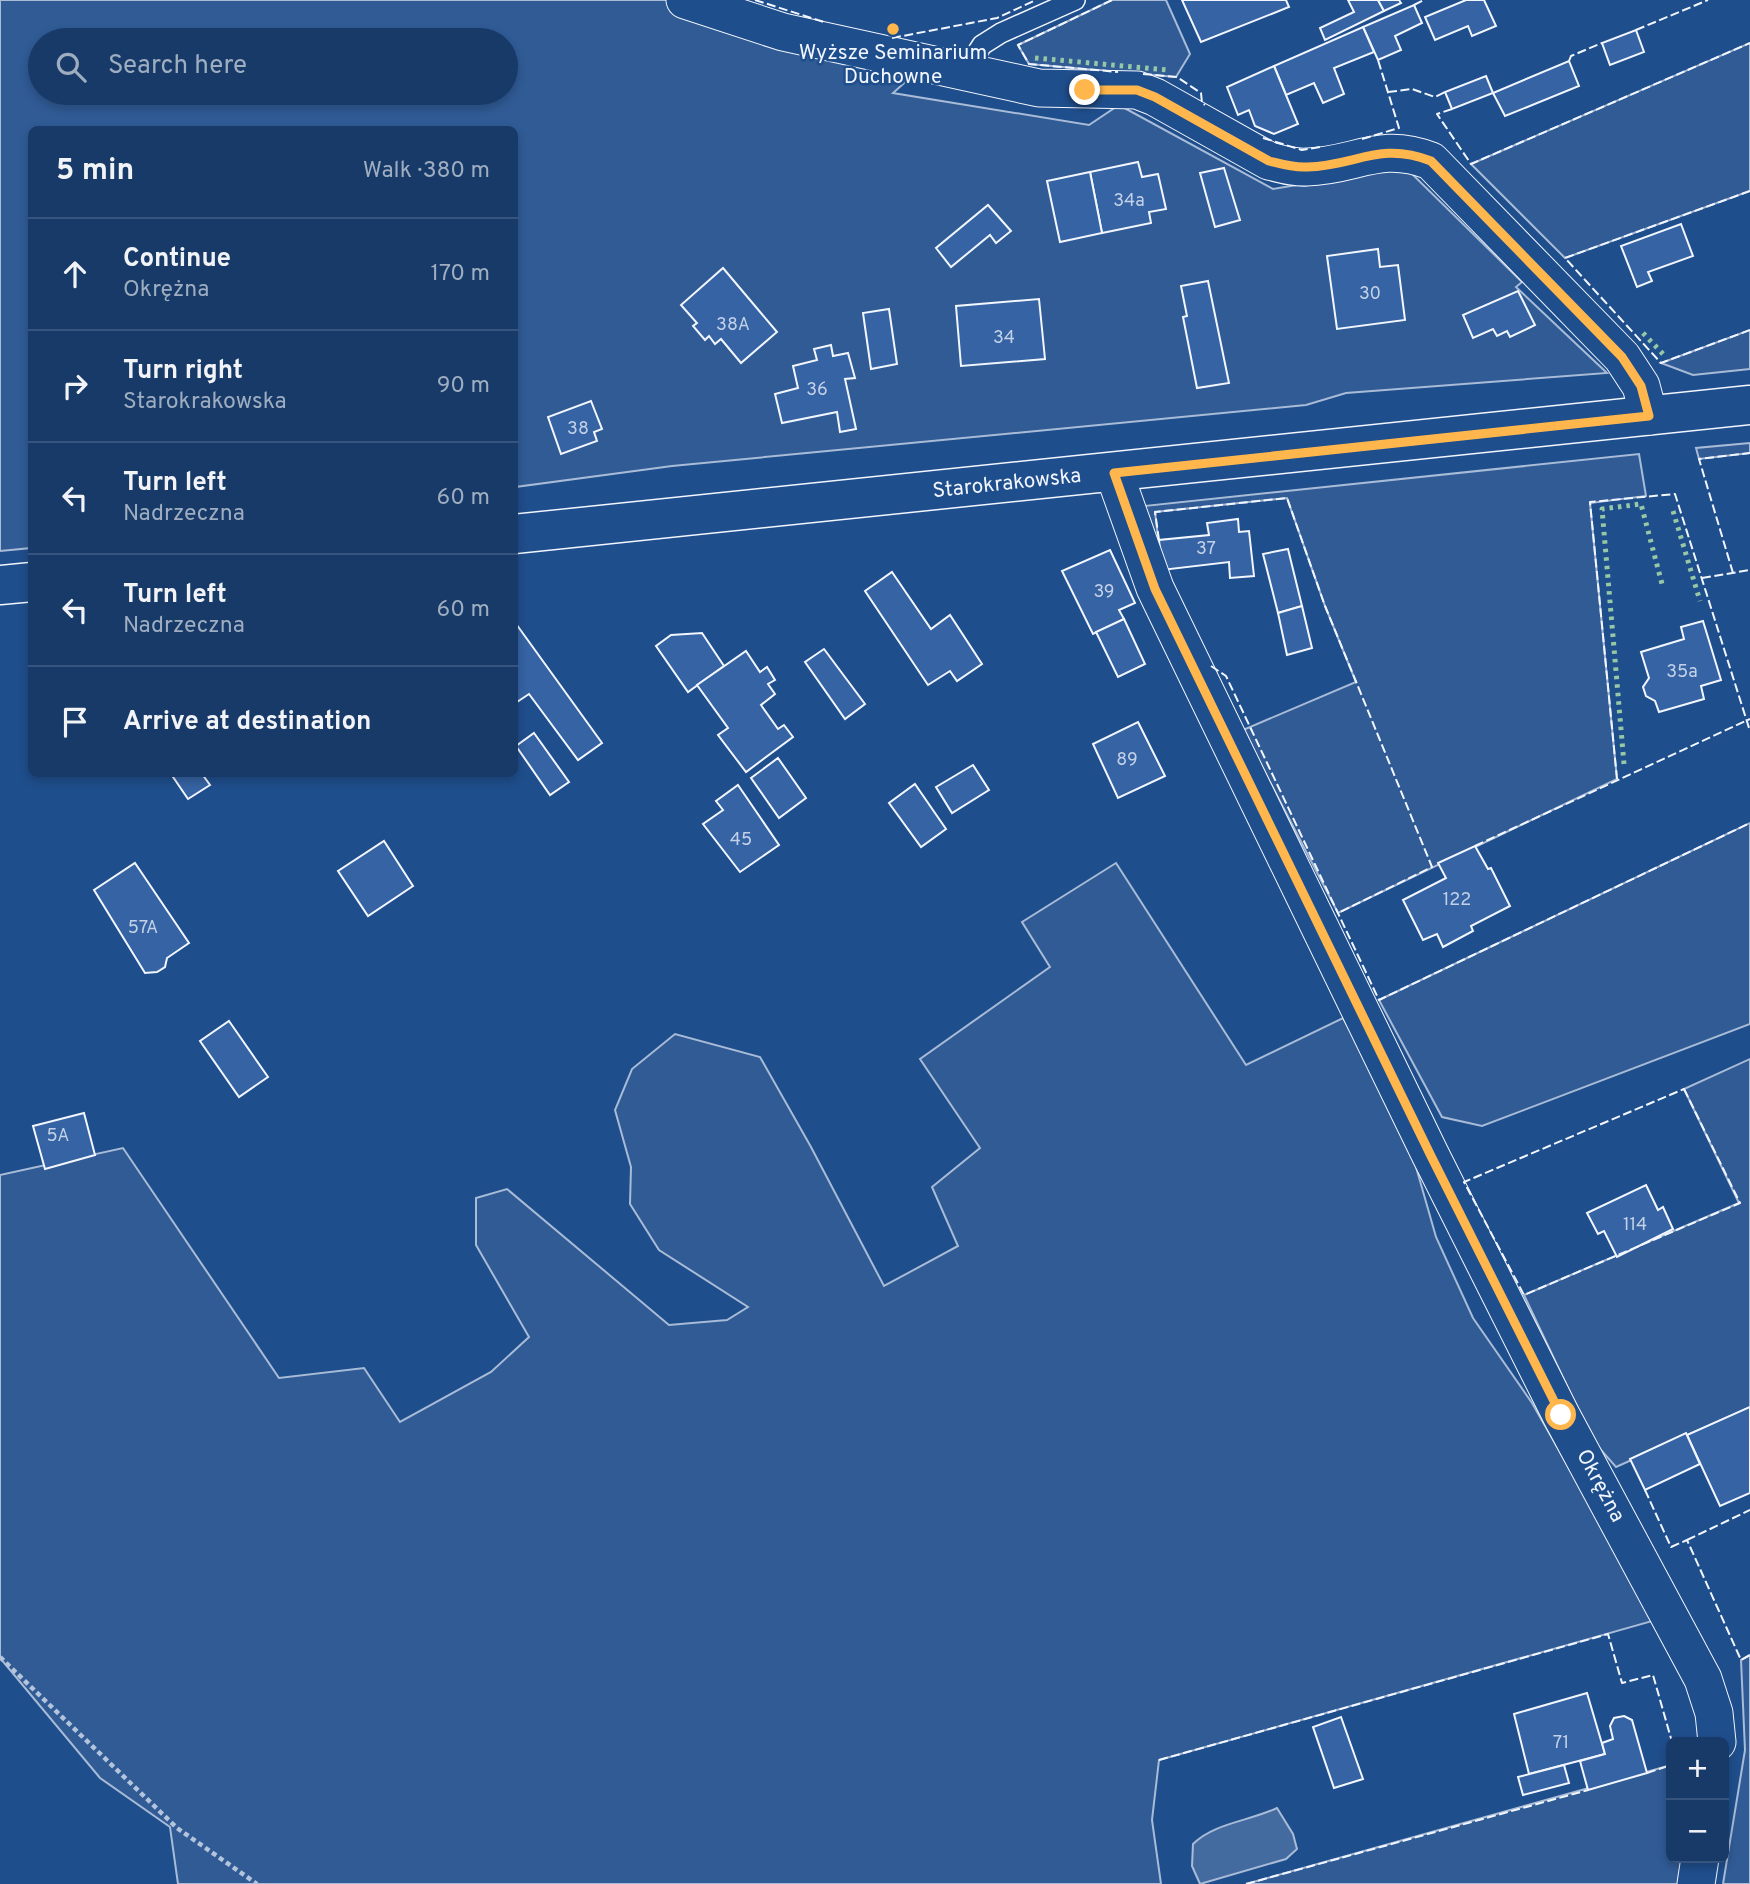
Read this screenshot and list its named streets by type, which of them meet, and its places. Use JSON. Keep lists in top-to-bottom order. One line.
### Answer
{"streets":{"street":["Starokrakowska","Okrężna"]},"crossings":[["Starokrakowska","Okrężna"]],"places":["Wyższe Seminarium Duchowne"],"house_numbers":["34a","30","38A","34","36","38","37","39","35a","89","45","122","57A","5A","114","71"],"page":{"search":"Search here","heading":["5 min","Walk · 380 m"],"list":[["Continue","Okrężna","170 m"],["Turn right","Starokrakowska","90 m"],["Turn left","Nadrzeczna","60 m"],["Turn left","Nadrzeczna","60 m"],"Arrive at destination"],"map_buttons":["+","−"]}}
